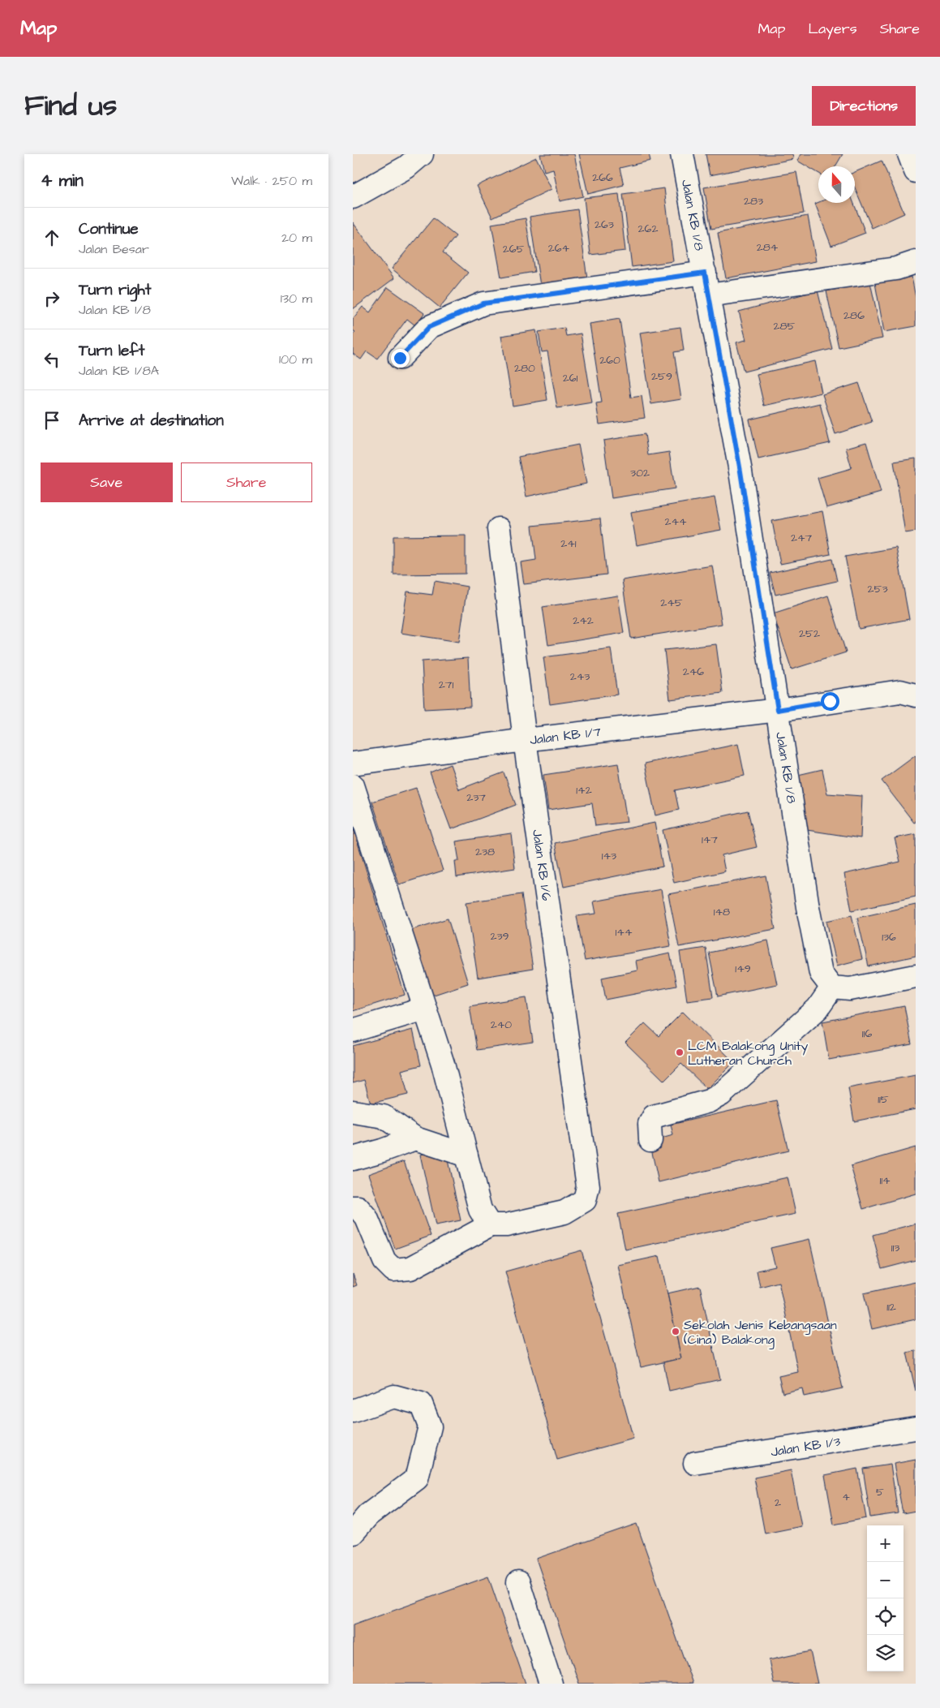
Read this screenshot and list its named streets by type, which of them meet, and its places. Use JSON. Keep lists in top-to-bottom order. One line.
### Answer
{"streets":{"street":["Jalan KB 1/8","Jalan KB 1/7","Jalan KB 1/6","Jalan KB 1/3"]},"crossings":[["Jalan KB 1/8","Jalan KB 1/7"],["Jalan KB 1/7","Jalan KB 1/6"]],"places":["LCM Balakong Unity Lutheran Church","Sekolah Jenis Kebangsaan (Cina) Balakong"],"house_numbers":["266","283","263","262","284","264","265","286","285","260","280","259","261","302","244","247","241","253","245","242","252","246","243","271","142","237","147","238","143","148","144","239","136","149","240","116","115","114","113","112","5","4","2"],"north":"top","page":{"header":"Map","nav":["Map","Layers","Share"],"title":"Find us","buttons":["Directions",["Save","Share"]],"heading":["4 min","Walk · 250 m"],"list":[["Continue","Jalan Besar","20 m"],["Turn right","Jalan KB 1/8","130 m"],["Turn left","Jalan KB 1/8A","100 m"],"Arrive at destination"],"map_buttons":["+","−"]}}
